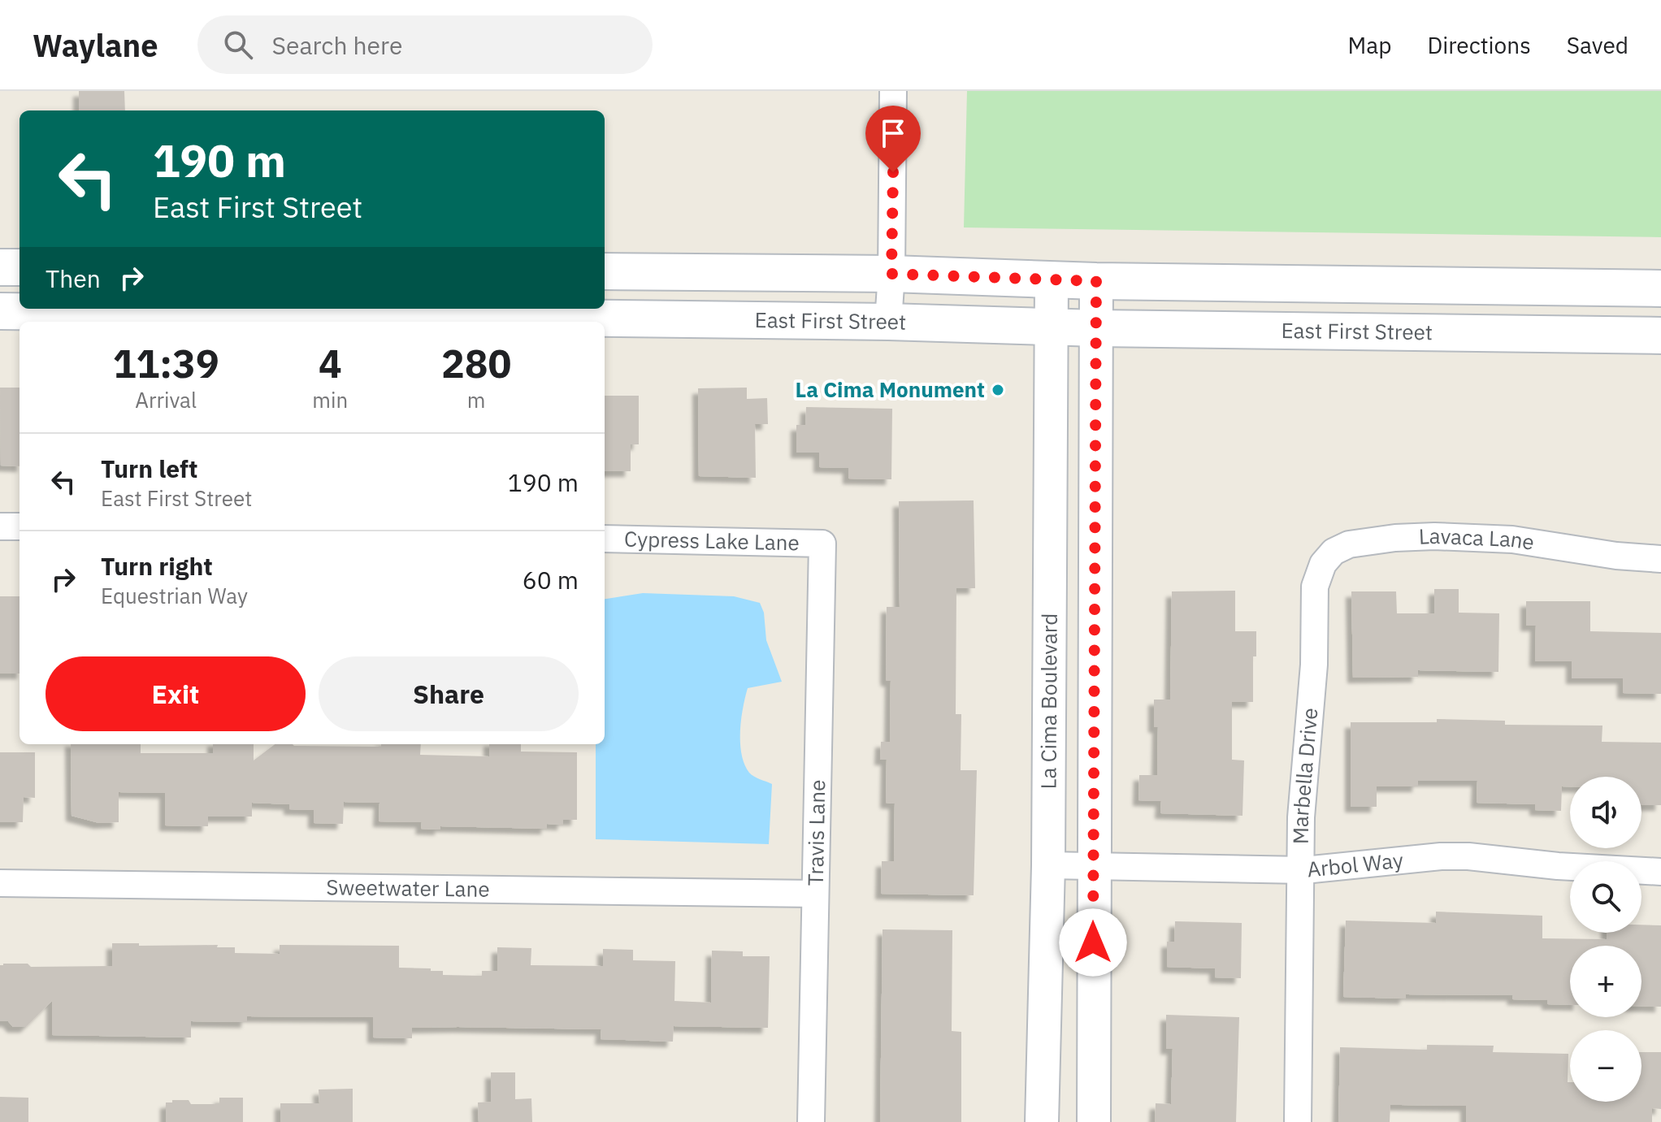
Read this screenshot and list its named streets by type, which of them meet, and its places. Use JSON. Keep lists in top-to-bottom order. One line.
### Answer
{"streets":{"main road":["East First Street"],"street":["Lavaca Lane","Cypress Lake Lane","La Cima Boulevard","Marbella Drive","Travis Lane","Arbol Way","Sweetwater Lane"]},"crossings":[["East First Street","La Cima Boulevard"],["Lavaca Lane","Marbella Drive"],["Cypress Lake Lane","Travis Lane"],["La Cima Boulevard","Arbol Way"],["Marbella Drive","Arbol Way"],["Travis Lane","Sweetwater Lane"]],"places":["La Cima Monument"],"page":{"header":"Waylane","search":"Search here","nav":["Map","Directions","Saved"],"turn":["190 m","East First Street"],"then":"Then","eta":["11:39","Arrival","4","min","280","m"],"list":[{"name":"Turn left","note":"East First Street","value":"190 m"},{"name":"Turn right","note":"Equestrian Way","value":"60 m"}],"buttons":["Exit","Share"],"map_buttons":["+","−"]}}
